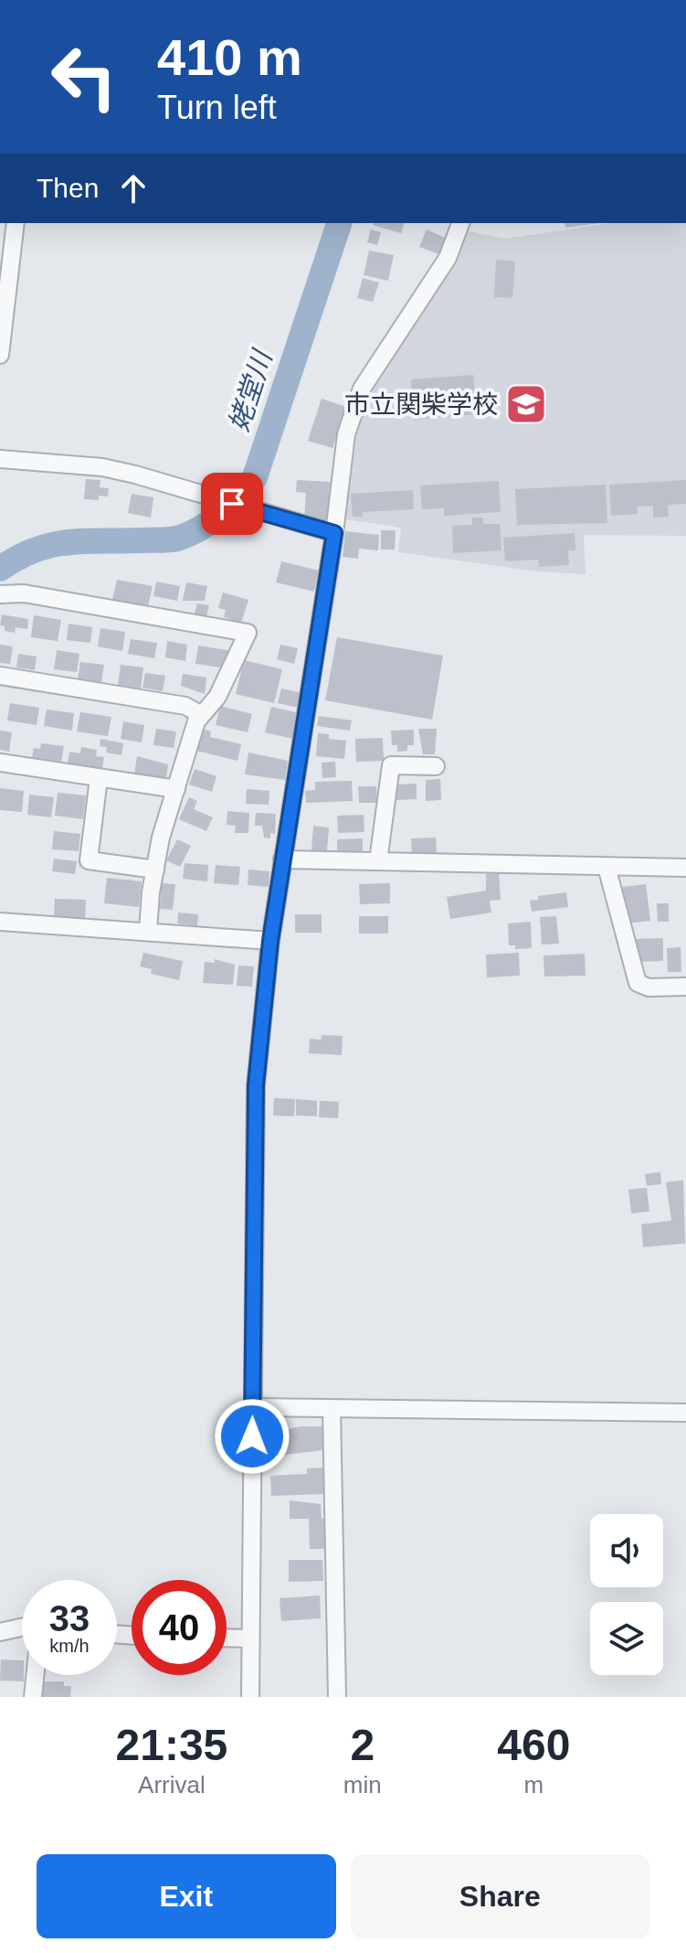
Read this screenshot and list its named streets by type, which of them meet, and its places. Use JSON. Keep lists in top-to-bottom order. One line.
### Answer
{"water":["姥堂川"],"places":{"school or university":["市立関柴学校"]},"page":{"turn":["410 m","Turn left"],"then":"Then","speed":"33 km/h","limit":"40","eta":["21:35","Arrival","2","min","460","m"],"buttons":["Exit","Share"]}}
